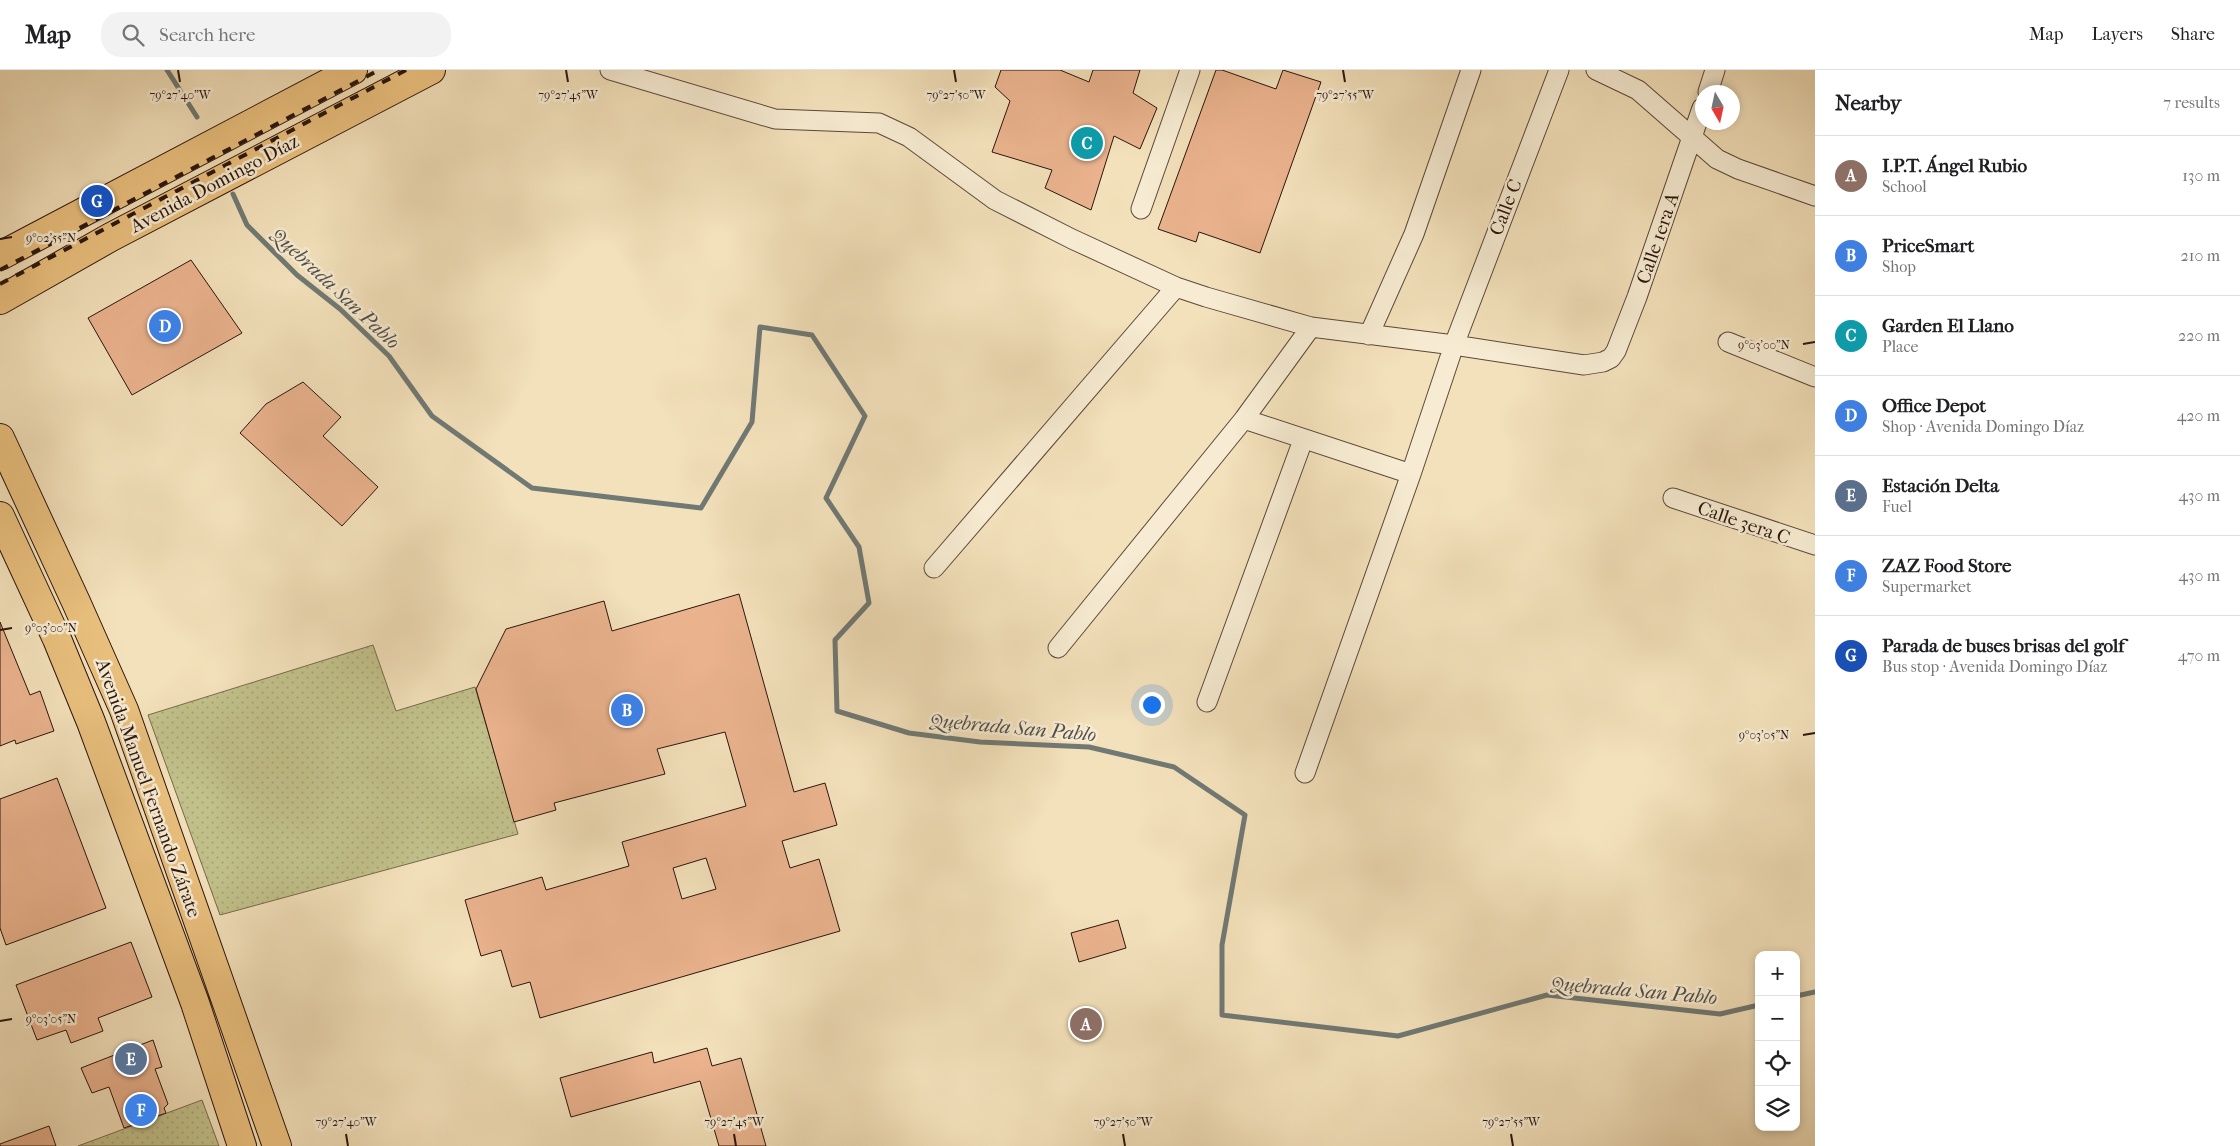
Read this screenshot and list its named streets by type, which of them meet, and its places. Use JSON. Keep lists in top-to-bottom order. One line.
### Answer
{"streets":{"main road":["Avenida Domingo Díaz","Avenida Manuel Fernando Zárate"],"street":["Calle C","Calle 1era A","Calle 3era C"]},"crossings":[["Calle C","Calle 1era A"]],"water":["Quebrada San Pablo"],"north":"bottom","page":{"header":"Map","search":"Search here","nav":["Map","Layers","Share"],"heading":["Nearby","7 results"],"pins":["C","G","D","B","A","E","F"],"list":[{"mark":"A","name":"I.P.T. Ángel Rubio","note":"School","value":"130 m"},{"mark":"B","name":"PriceSmart","note":"Shop","value":"210 m"},{"mark":"C","name":"Garden El Llano","note":"Place","value":"220 m"},{"mark":"D","name":"Office Depot","note":"Shop · Avenida Domingo Díaz","value":"420 m"},{"mark":"E","name":"Estación Delta","note":"Fuel","value":"430 m"},{"mark":"F","name":"ZAZ Food Store","note":"Supermarket","value":"430 m"},{"mark":"G","name":"Parada de buses brisas del golf","note":"Bus stop · Avenida Domingo Díaz","value":"470 m"}],"map_buttons":["+","−"]},"coordinates":["79°27'40\"W","79°27'45\"W","79°27'55\"W","79°27'50\"W","9°02'55\"N","9°03'00\"N","9°03'05\"N"]}
